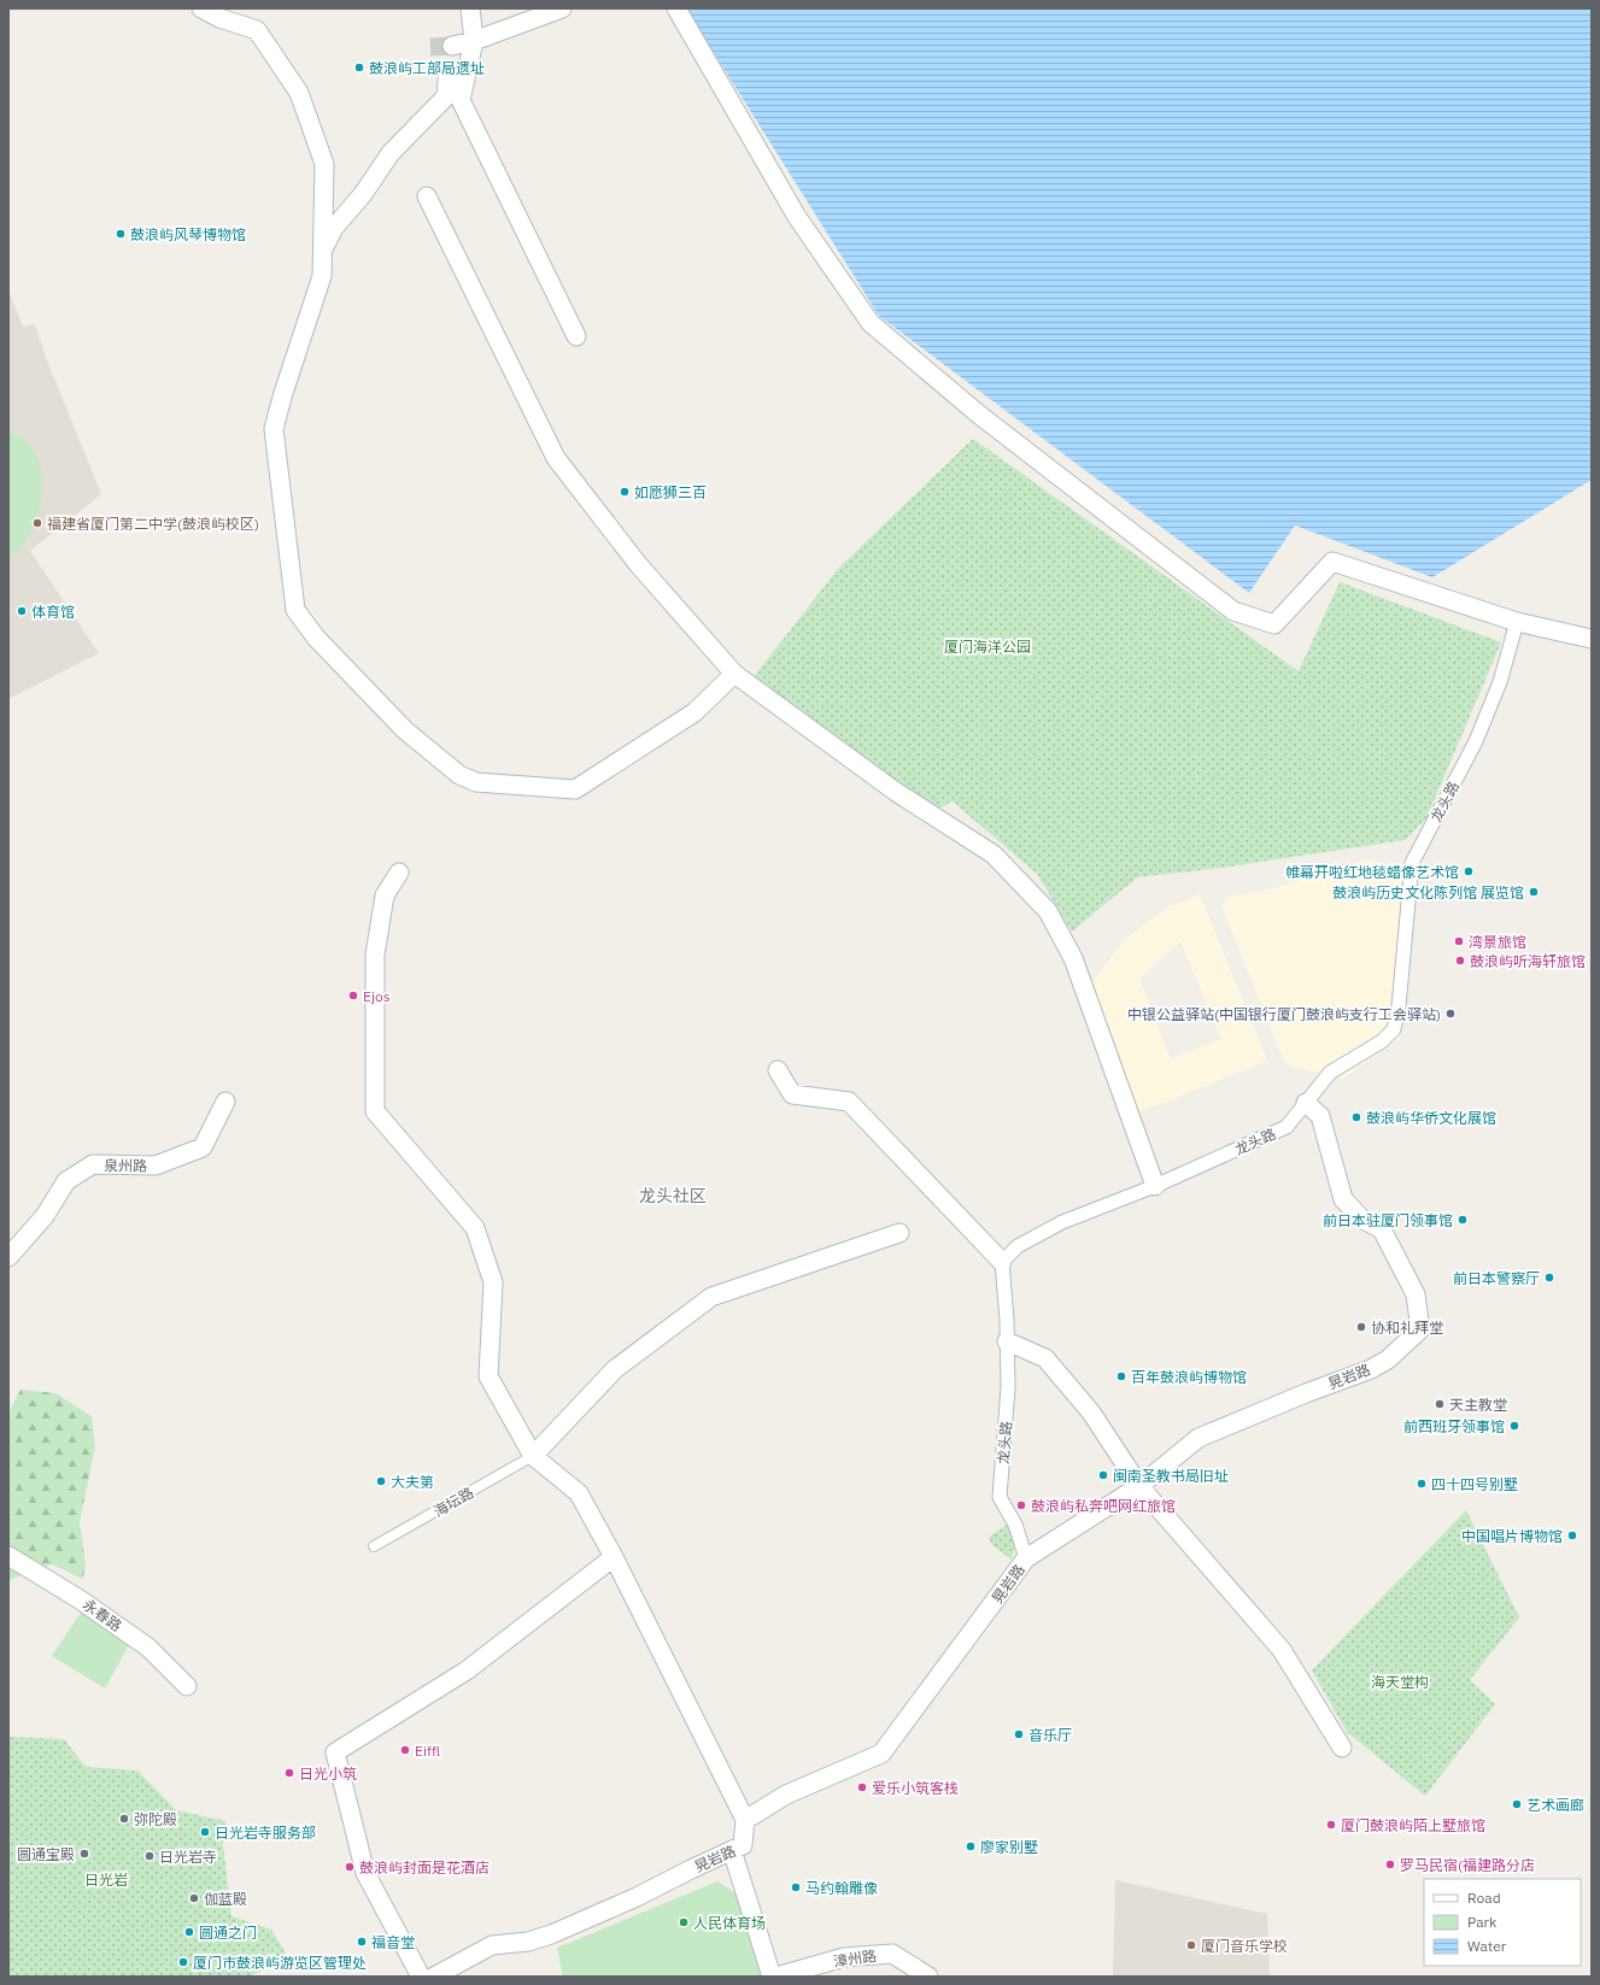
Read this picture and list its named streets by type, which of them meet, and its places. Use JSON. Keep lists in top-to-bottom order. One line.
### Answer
{"streets":{"street":["龙头路","泉州路","晃岩路","永春路","漳州路"],"lane":["海坛路"]},"crossings":[["龙头路","晃岩路"]],"districts":["龙头社区"],"parks":["厦门海洋公园","海天堂构","日光岩"],"places":["鼓浪屿工部局遗址","鼓浪屿风琴博物馆","如愿狮三百","福建省厦门第二中学(鼓浪屿校区)","体育馆","帷幕开啦红地毯蜡像艺术馆","鼓浪屿历史文化陈列馆 展览馆","湾景旅馆","鼓浪屿听海轩旅馆","Ejos","中银公益驿站(中国银行厦门鼓浪屿支行工会驿站)","鼓浪屿华侨文化展馆","前日本驻厦门领事馆","前日本警察厅","协和礼拜堂","百年鼓浪屿博物馆","天主教堂","前西班牙领事馆","闽南圣教书局旧址","大夫第","四十四号别墅","鼓浪屿私奔吧网红旅馆","中国唱片博物馆","音乐厅","Eiffl","日光小筑","爱乐小筑客栈","艺术画廊","弥陀殿","厦门鼓浪屿陌上墅旅馆","日光岩寺服务部","廖家别墅","圆通宝殿","日光岩寺","罗马民宿(福建路分店","鼓浪屿封面是花酒店","马约翰雕像","伽蓝殿","人民体育场","圆通之门","福音堂","厦门音乐学校","厦门市鼓浪屿游览区管理处"],"legend":["Road","Park","Water"]}
